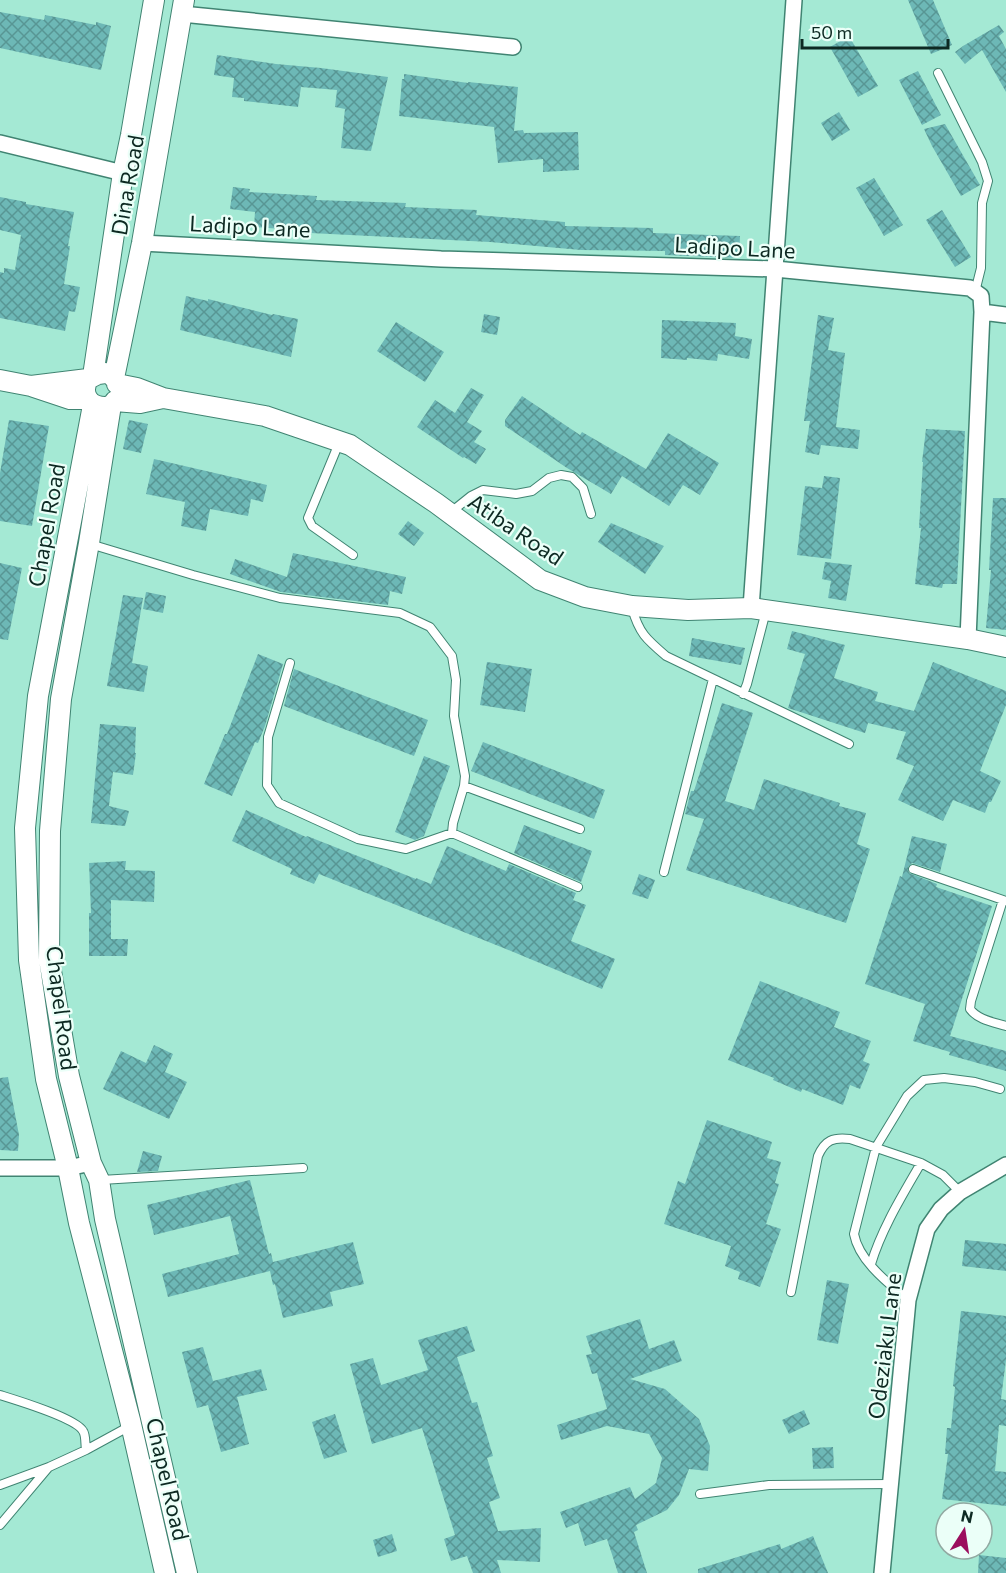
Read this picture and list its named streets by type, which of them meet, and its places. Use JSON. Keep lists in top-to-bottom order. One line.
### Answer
{"streets":{"street":["Dina Road","Ladipo Lane","Chapel Road","Atiba Road","Odeziaku Lane"]},"crossings":[["Dina Road","Ladipo Lane"],["Dina Road","Chapel Road"],["Dina Road","Atiba Road"],["Chapel Road","Atiba Road"]],"scale_bar":"50 m","north":"top"}
